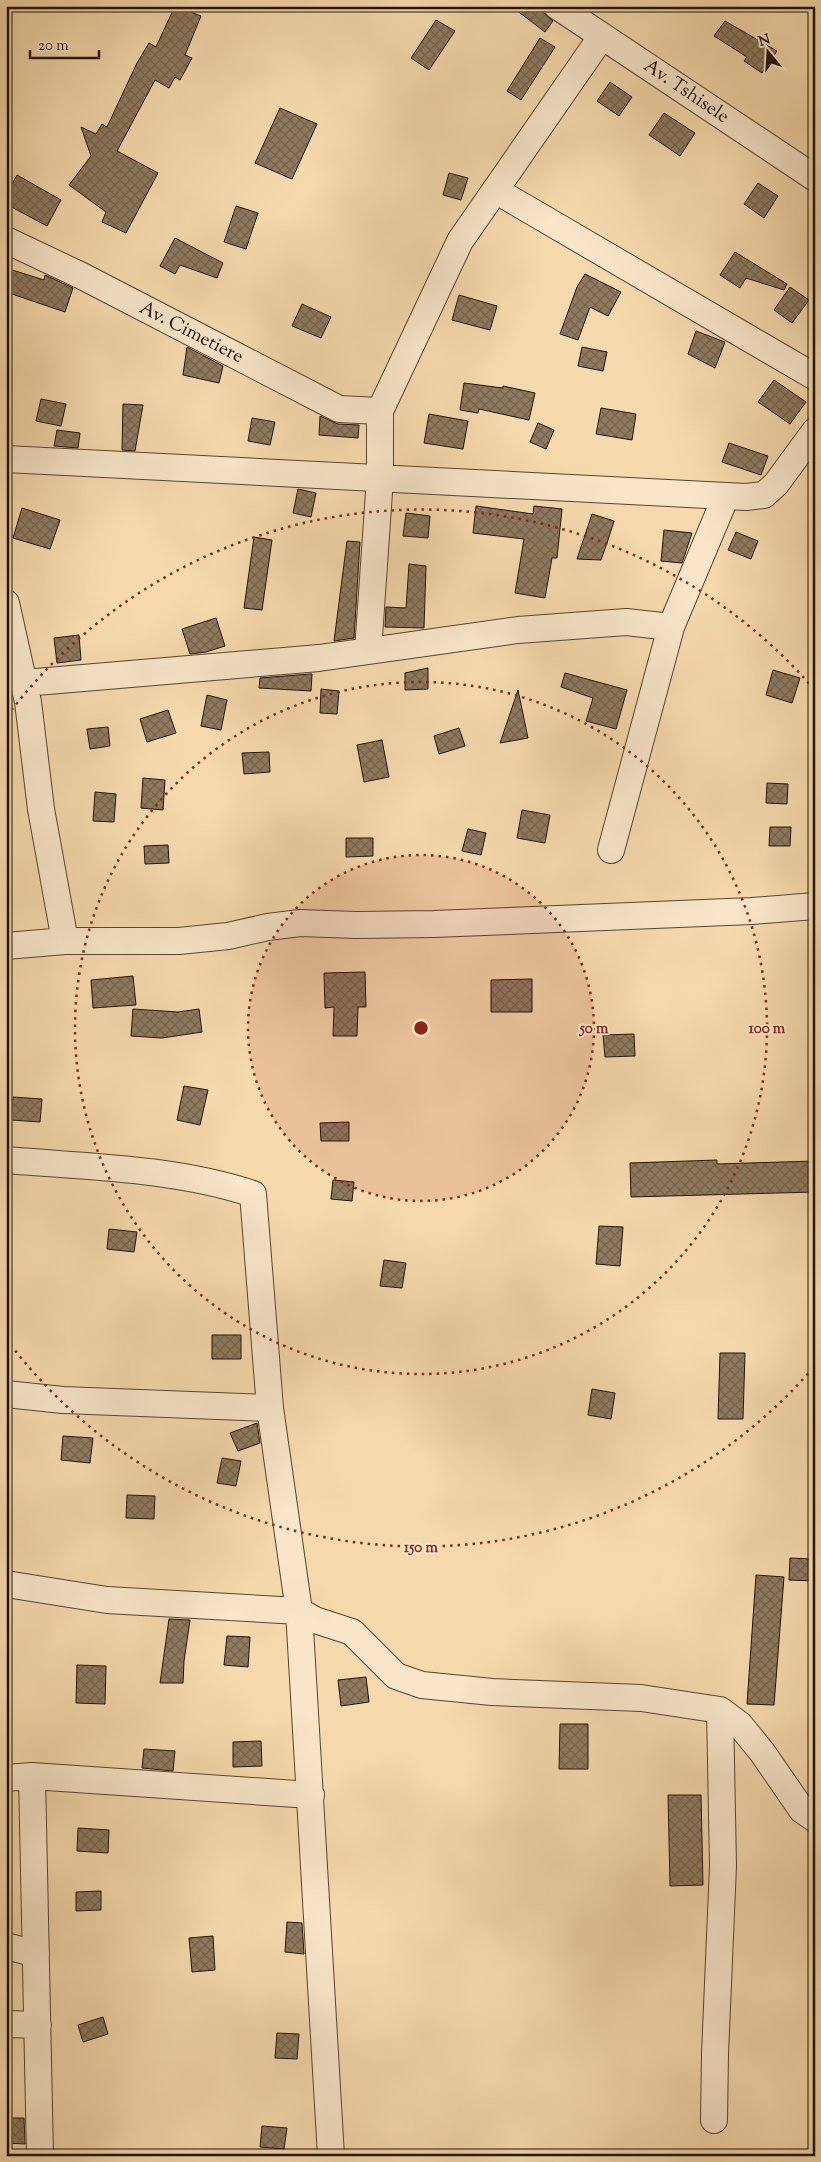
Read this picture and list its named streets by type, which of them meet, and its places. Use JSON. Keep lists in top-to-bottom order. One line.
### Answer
{"streets":{"street":["Av. Tshisele","Av. Cimetiere"]},"scale_bar":"20 m","north":"top","rings":["50 m","100 m","150 m"]}
